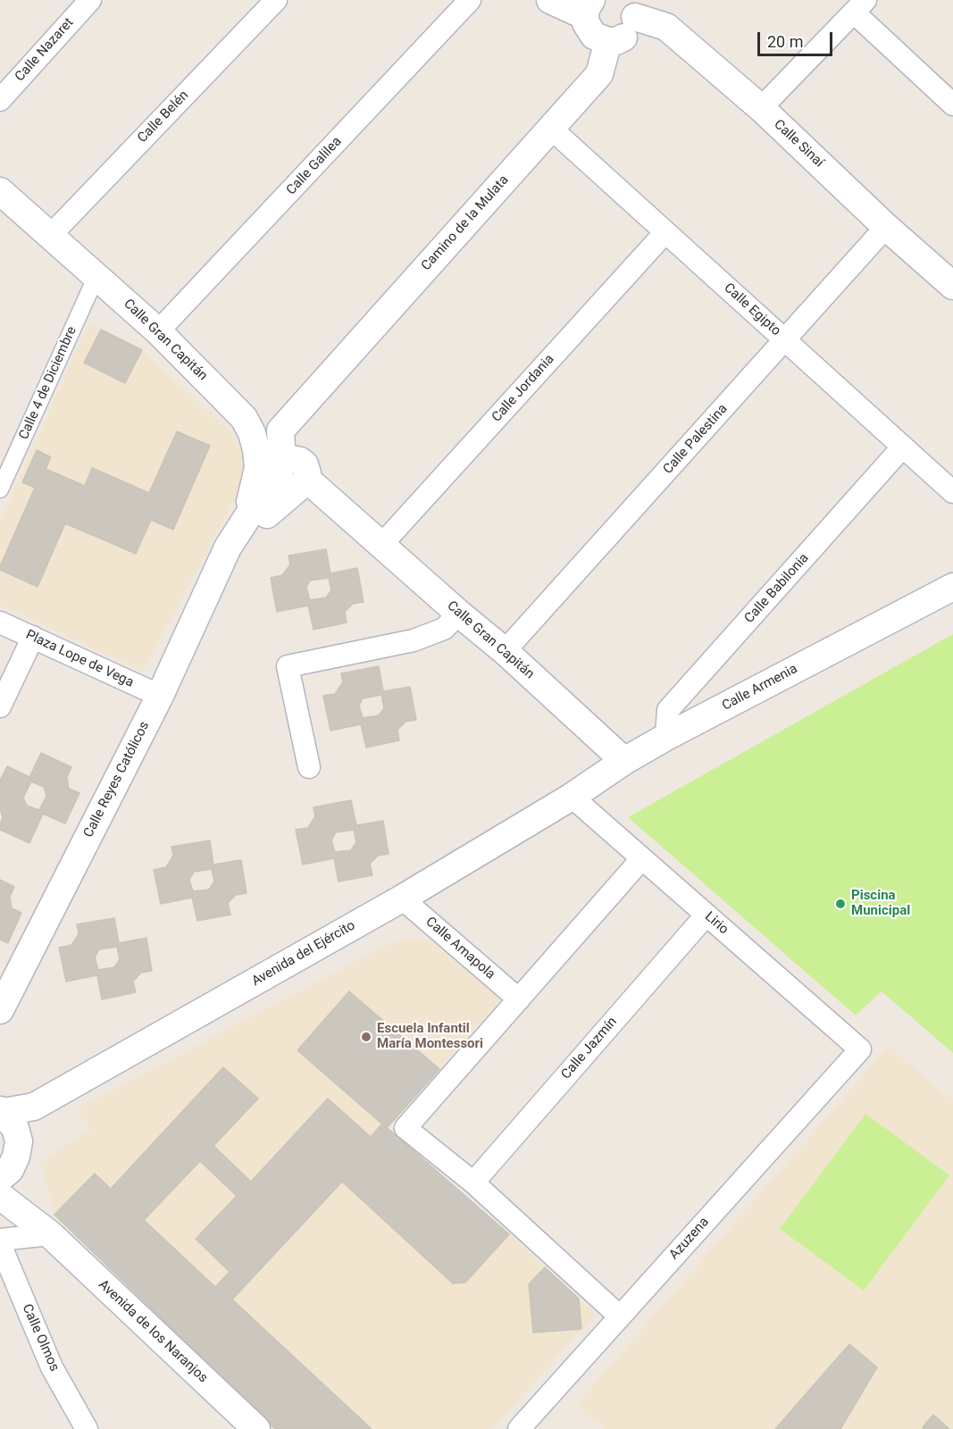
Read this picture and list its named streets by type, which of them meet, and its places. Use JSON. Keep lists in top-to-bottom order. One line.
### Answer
{"streets":{"street":["Calle Nazaret","Calle Belén","Calle Sinaí","Calle Galilea","Camino de la Mulata","Calle Egipto","Calle Gran Capitán","Calle 4 de Diciembre","Calle Jordania","Calle Palestina","Calle Babilonia","Plaza Lope de Vega","Calle Armenia","Calle Reyes Católicos","Lirio","Calle Amapola","Avenida del Ejército","Calle Jazmín","Azuzena","Avenida de los Naranjos","Calle Olmos"]},"crossings":[["Calle Belén","Calle Gran Capitán"],["Calle Sinaí","Calle Palestina"],["Calle Galilea","Calle Gran Capitán"],["Camino de la Mulata","Calle Egipto"],["Camino de la Mulata","Calle Gran Capitán"],["Camino de la Mulata","Calle Reyes Católicos"],["Calle Egipto","Calle Jordania"],["Calle Egipto","Calle Palestina"],["Calle Egipto","Calle Babilonia"],["Calle Gran Capitán","Calle 4 de Diciembre"],["Calle Gran Capitán","Calle Jordania"],["Calle Gran Capitán","Calle Palestina"],["Calle Gran Capitán","Calle Armenia"],["Calle Gran Capitán","Calle Reyes Católicos"],["Calle Babilonia","Calle Armenia"],["Plaza Lope de Vega","Calle Reyes Católicos"],["Calle Armenia","Lirio"],["Calle Armenia","Avenida del Ejército"],["Lirio","Avenida del Ejército"],["Lirio","Calle Jazmín"],["Lirio","Azuzena"],["Calle Amapola","Avenida del Ejército"]],"places":["Piscina Municipal","Escuela Infantil María Montessori"],"scale_bar":"20 m"}
